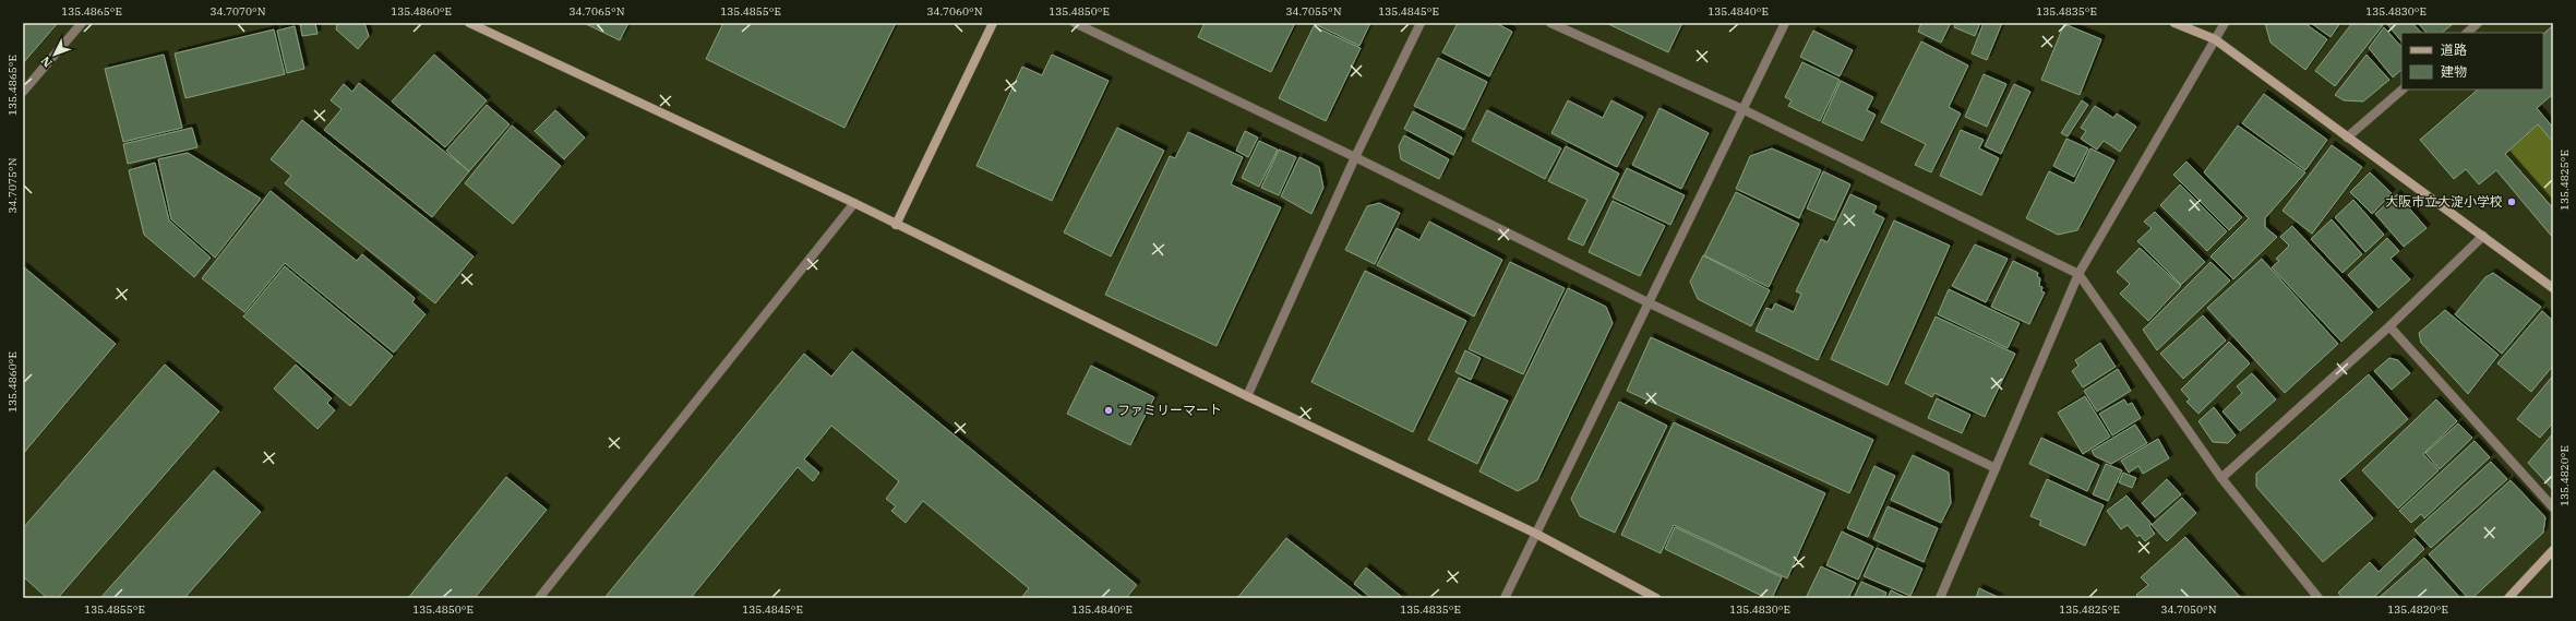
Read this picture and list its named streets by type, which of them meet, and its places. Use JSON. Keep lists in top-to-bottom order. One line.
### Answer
{"places":["大阪市立大淀小学校","ファミリーマート"],"legend":["道路","建物"],"north":"bottom left","coordinates":["135.4865°E","34.7070°N","135.4860°E","34.7065°N","135.4855°E","34.7060°N","135.4850°E","34.7055°N","135.4845°E","135.4840°E","135.4835°E","135.4830°E","135.4825°E","34.7075°N","135.4820°E","34.7050°N"]}
